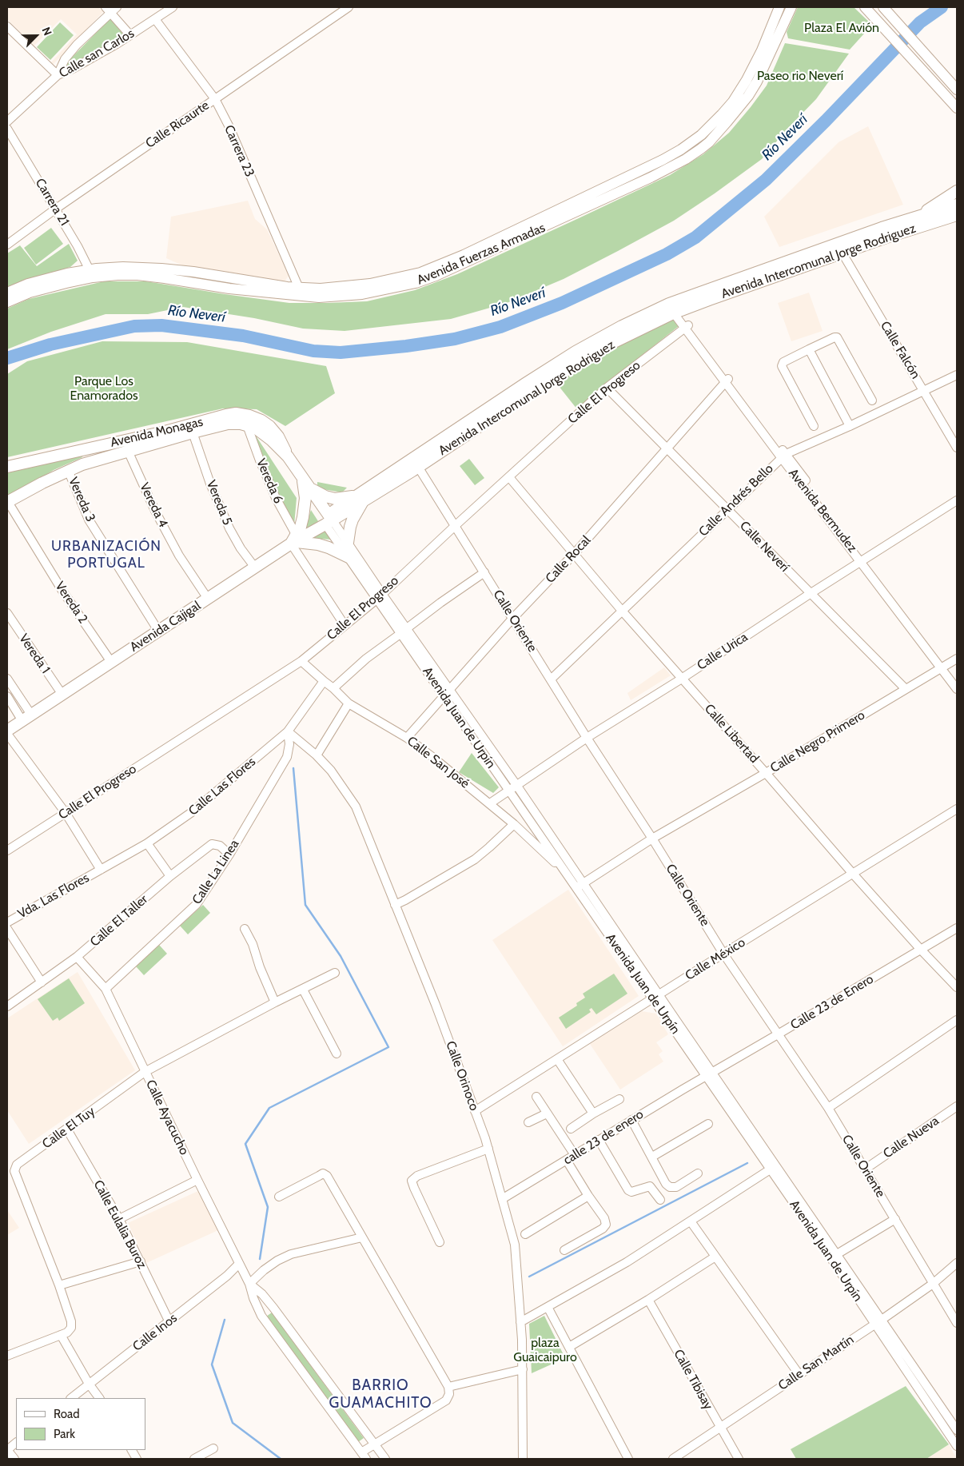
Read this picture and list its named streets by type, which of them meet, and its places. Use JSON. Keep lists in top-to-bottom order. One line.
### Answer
{"streets":{"main road":["Avenida Intercomunal Jorge Rodriguez","Avenida Monagas","Avenida Cajigal"],"street":["Calle san Carlos","Calle Ricaurte","Carrera 23","Carrera 21","Avenida Fuerzas Armadas","Calle Falcón","Calle El Progreso","Vereda 6","Vereda 3","Calle Andrés Bello","Vereda 5","Vereda 4","Avenida Bermudez","Calle Neverí","Calle Rocal","Vereda 2","Calle Oriente","Calle Urica","Vereda 1","Avenida Juan de Urpín","Calle Libertad","Calle Negro Primero","Calle San José","Calle Las Flores","Calle La Linea","Vda. Las Flores","Calle El Taller","Calle México","Calle 23 de Enero","Calle Orinoco","Calle Ayacucho","Calle El Tuy","calle 23 de enero","Calle Nueva","Calle Eulalia Buroz","Calle Inos","Calle San Martín","Calle Tibisay"]},"crossings":[["Calle san Carlos","Carrera 23"],["Calle Ricaurte","Carrera 23"],["Calle Ricaurte","Carrera 21"],["Carrera 23","Avenida Fuerzas Armadas"],["Carrera 21","Avenida Fuerzas Armadas"],["Avenida Intercomunal Jorge Rodriguez","Calle Falcón"],["Avenida Intercomunal Jorge Rodriguez","Avenida Monagas"],["Avenida Intercomunal Jorge Rodriguez","Avenida Bermudez"],["Avenida Intercomunal Jorge Rodriguez","Calle Oriente"],["Avenida Intercomunal Jorge Rodriguez","Avenida Cajigal"],["Avenida Intercomunal Jorge Rodriguez","Avenida Juan de Urpín"],["Calle Falcón","Calle Andrés Bello"],["Calle El Progreso","Vereda 6"],["Calle El Progreso","Avenida Bermudez"],["Calle El Progreso","Calle Neverí"],["Calle El Progreso","Calle Oriente"],["Calle El Progreso","Avenida Juan de Urpín"],["Calle El Progreso","Calle Libertad"],["Calle El Progreso","Calle San José"],["Avenida Monagas","Vereda 6"],["Avenida Monagas","Vereda 3"],["Avenida Monagas","Vereda 5"],["Avenida Monagas","Vereda 4"],["Avenida Monagas","Vereda 2"],["Avenida Monagas","Avenida Cajigal"],["Avenida Monagas","Avenida Juan de Urpín"],["Vereda 6","Avenida Cajigal"],["Vereda 3","Avenida Cajigal"],["Calle Andrés Bello","Avenida Bermudez"],["Calle Andrés Bello","Calle Neverí"],["Calle Andrés Bello","Calle Oriente"],["Calle Andrés Bello","Calle Libertad"],["Vereda 5","Avenida Cajigal"],["Vereda 4","Avenida Cajigal"],["Avenida Bermudez","Calle Rocal"],["Avenida Bermudez","Calle Urica"],["Avenida Bermudez","Calle Negro Primero"],["Calle Neverí","Calle Rocal"],["Calle Neverí","Calle Urica"],["Calle Neverí","Calle Negro Primero"],["Calle Rocal","Calle Oriente"],["Calle Rocal","Avenida Juan de Urpín"],["Calle Rocal","Calle Libertad"],["Calle Rocal","Calle San José"],["Vereda 2","Avenida Cajigal"],["Calle Oriente","Calle Urica"],["Calle Oriente","Calle Negro Primero"],["Calle Oriente","Calle México"],["Calle Oriente","Calle 23 de Enero"],["Calle Oriente","Calle Nueva"],["Calle Oriente","Calle San Martín"],["Avenida Cajigal","Vereda 1"],["Avenida Cajigal","Avenida Juan de Urpín"],["Calle Urica","Avenida Juan de Urpín"],["Calle Urica","Calle Libertad"],["Calle Urica","Calle San José"],["Avenida Juan de Urpín","Calle Negro Primero"],["Avenida Juan de Urpín","Calle San José"],["Avenida Juan de Urpín","Calle México"],["Avenida Juan de Urpín","Calle 23 de Enero"],["Avenida Juan de Urpín","calle 23 de enero"],["Avenida Juan de Urpín","Calle San Martín"],["Calle Libertad","Calle Negro Primero"],["Calle Libertad","Calle México"],["Calle Libertad","Calle 23 de Enero"],["Calle San José","Calle Las Flores"],["Calle Las Flores","Calle La Linea"],["Calle Las Flores","Vda. Las Flores"],["Calle Las Flores","Calle Orinoco"],["Calle La Linea","Calle El Taller"],["Calle La Linea","Calle Orinoco"],["Calle La Linea","Calle Ayacucho"],["Calle El Taller","Calle Ayacucho"],["Calle México","Calle Orinoco"],["Calle 23 de Enero","calle 23 de enero"],["Calle Orinoco","calle 23 de enero"],["Calle Ayacucho","Calle El Tuy"],["Calle Ayacucho","Calle Inos"],["Calle El Tuy","Calle Eulalia Buroz"],["Calle Eulalia Buroz","Calle Inos"],["Calle San Martín","Calle Tibisay"]],"districts":["URBANIZACIÓN PORTUGAL","BARRIO GUAMACHITO"],"water":["Río Neverí"],"parks":["Plaza El Avión","Paseo rio Neverí","Parque Los Enamorados","plaza Guaicaipuro"],"legend":["Road","Park"],"north":"top right"}
